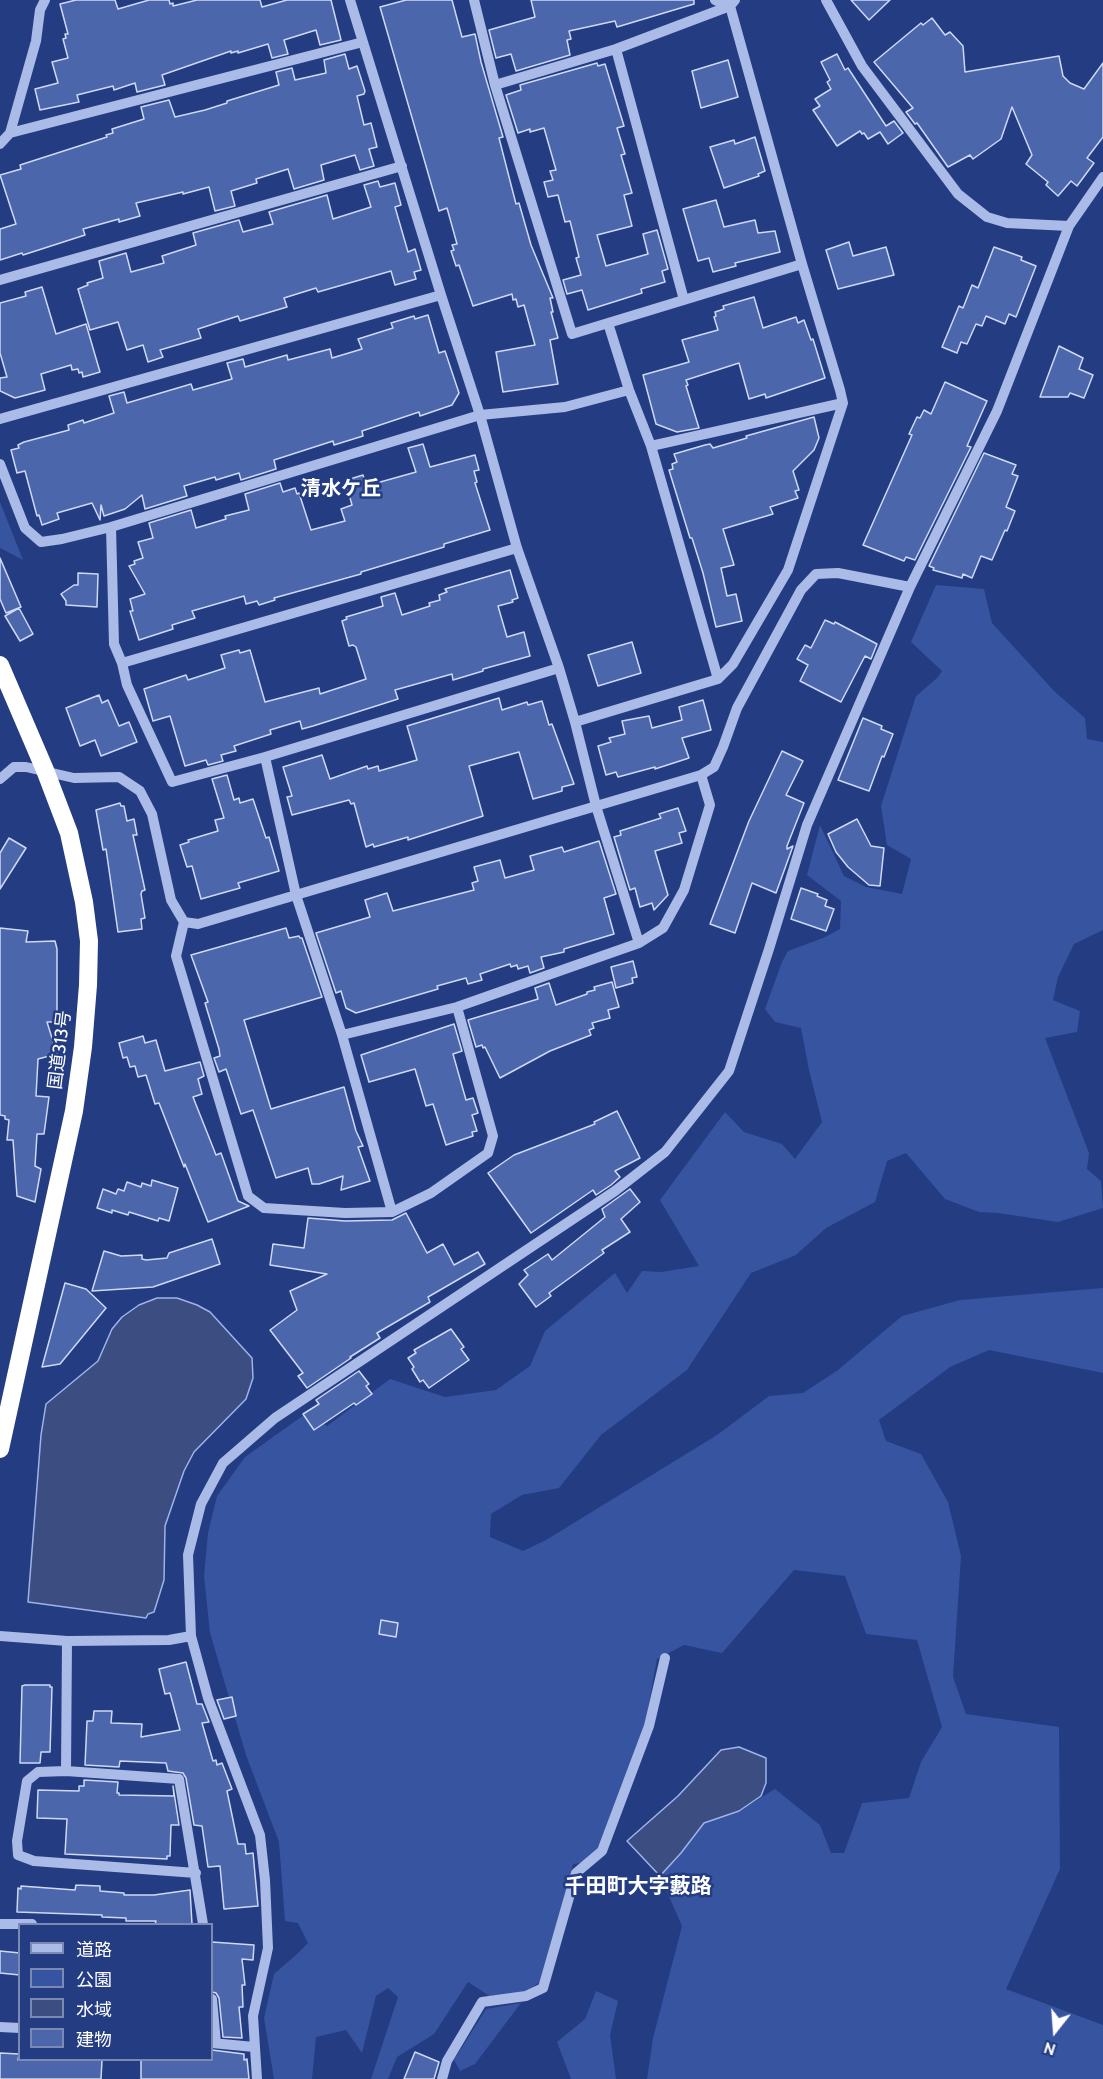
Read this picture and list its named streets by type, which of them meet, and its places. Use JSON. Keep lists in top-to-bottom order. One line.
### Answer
{"streets":{"highway":["国道313号"]},"districts":["清水ケ丘","千田町大字藪路"],"legend":["道路","公園","水域","建物"],"north":"bottom"}
